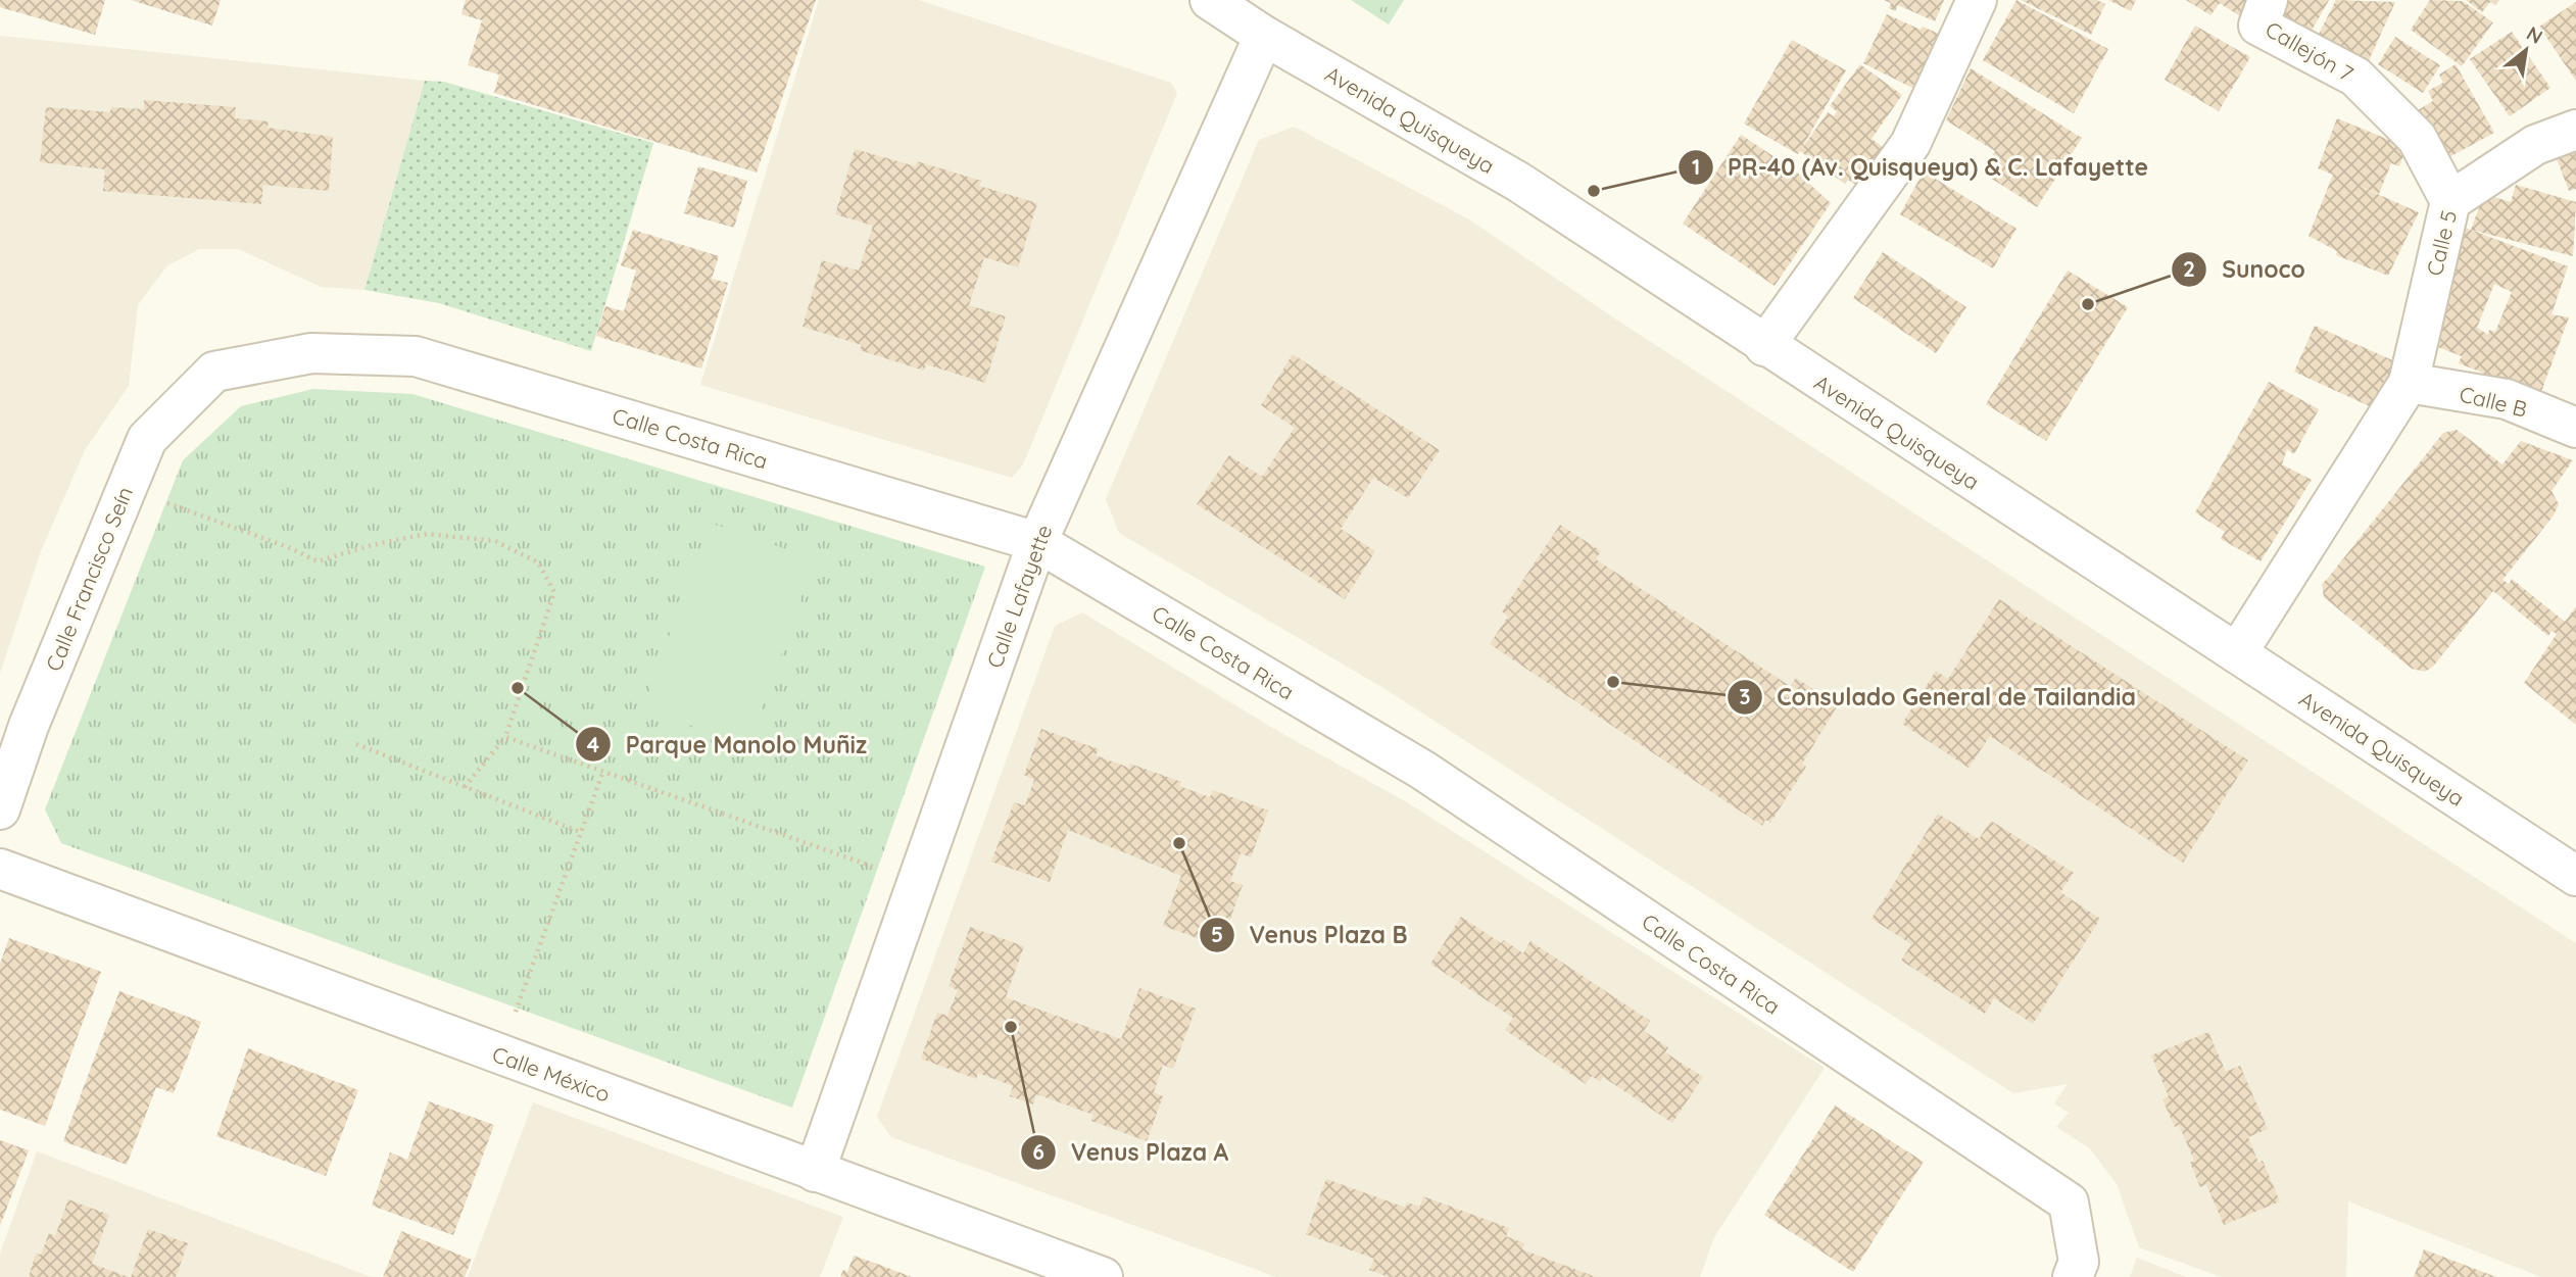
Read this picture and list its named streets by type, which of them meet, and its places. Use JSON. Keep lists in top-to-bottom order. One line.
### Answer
{"streets":{"street":["Callejón 7","Avenida Quisqueya","Calle 5","Calle B","Calle Costa Rica","Calle Francisco Seín","Calle Lafayette","Calle México"]},"crossings":[["Callejón 7","Calle 5"],["Avenida Quisqueya","Calle 5"],["Avenida Quisqueya","Calle Lafayette"],["Calle 5","Calle B"],["Calle Costa Rica","Calle Francisco Seín"],["Calle Costa Rica","Calle Lafayette"],["Calle Lafayette","Calle México"]],"places":["PR-40 (Av. Quisqueya) & C. Lafayette","Sunoco","Consulado General de Tailandia","Parque Manolo Muñiz","Venus Plaza B","Venus Plaza A"],"north":"top right"}
